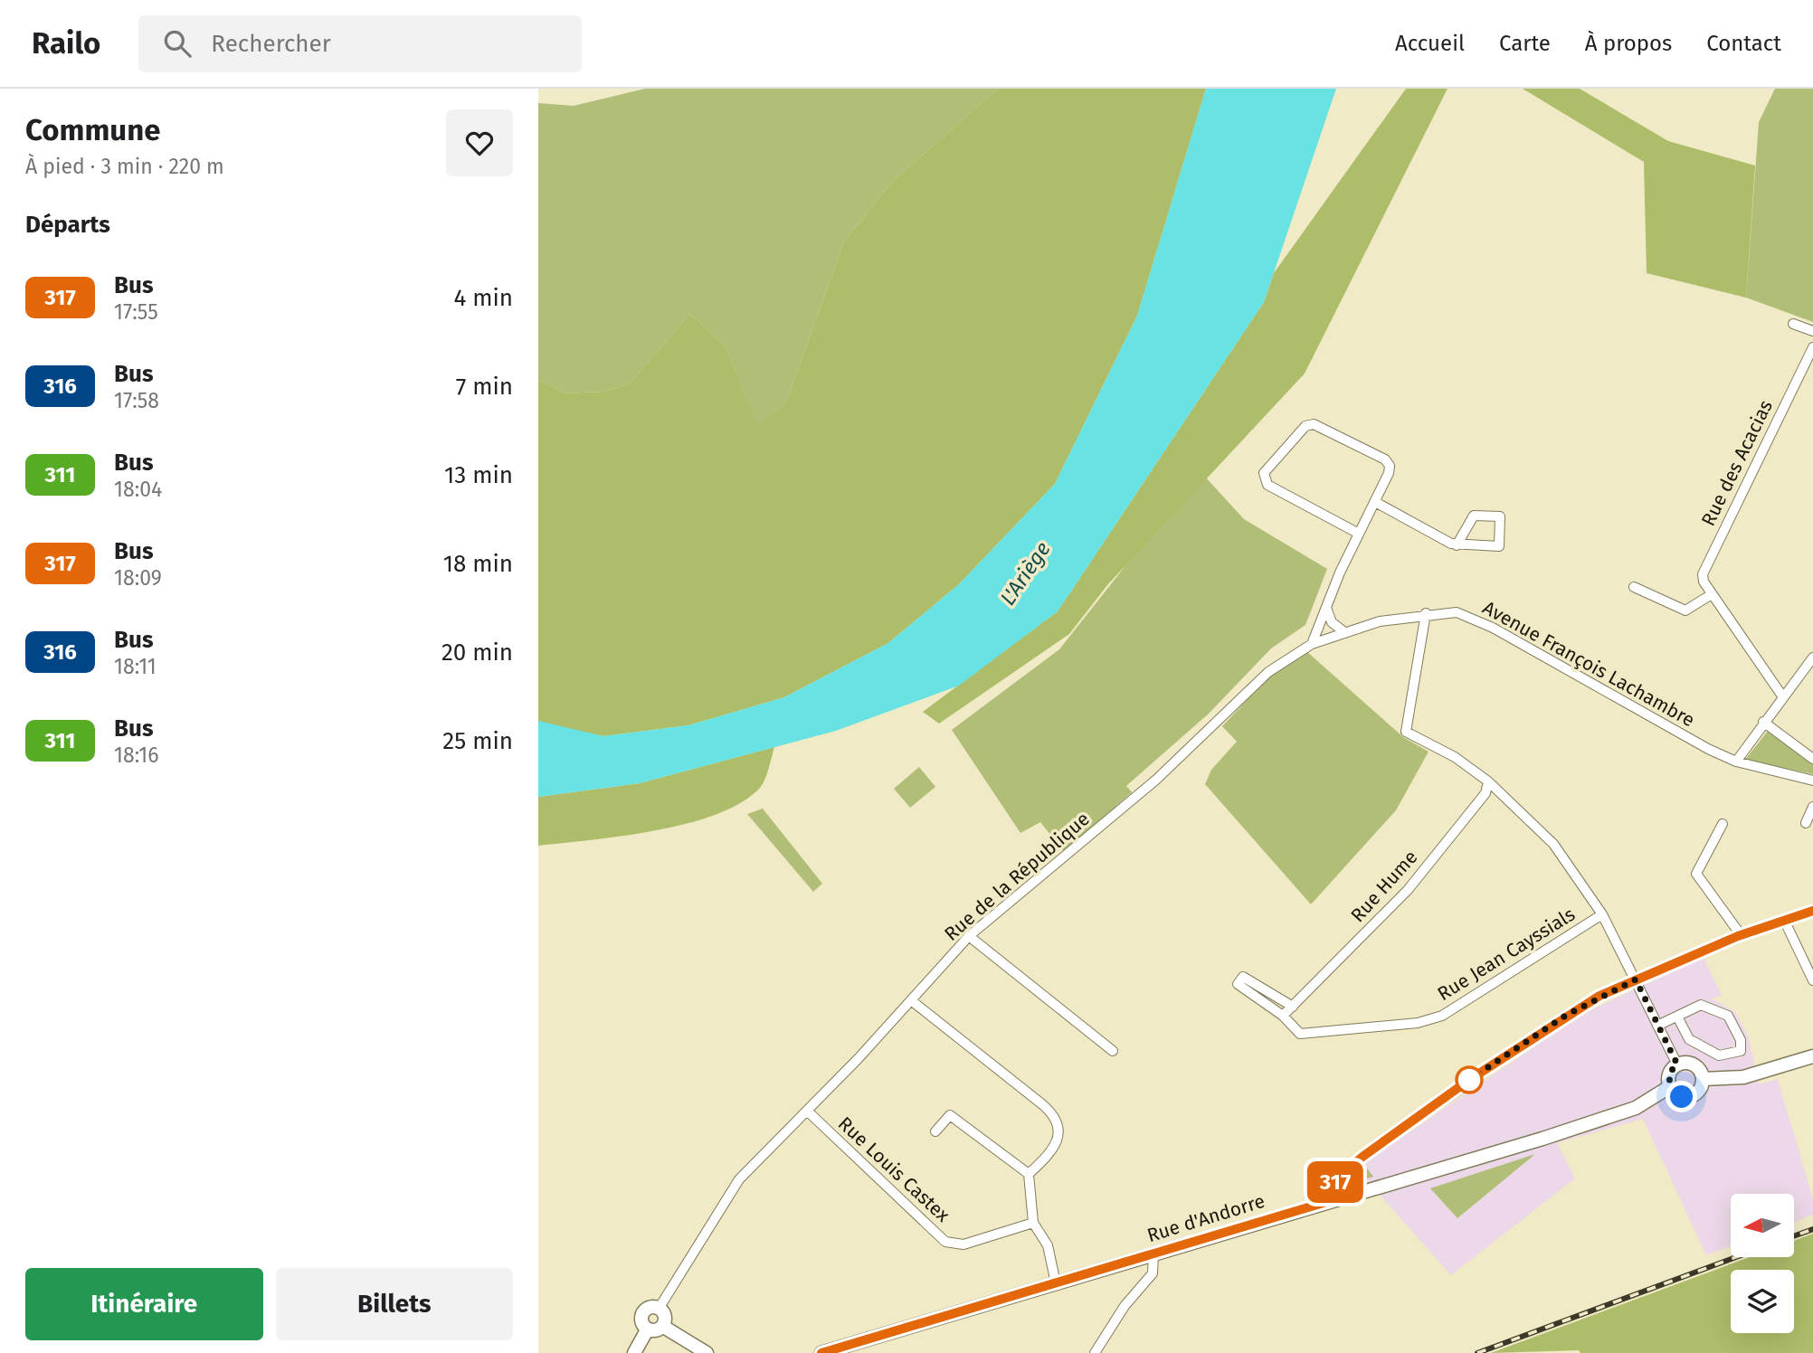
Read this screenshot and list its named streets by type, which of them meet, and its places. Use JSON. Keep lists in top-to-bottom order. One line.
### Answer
{"streets":{"main road":["Rue d'Andorre"],"street":["Rue des Acacias","Avenue François Lachambre","Rue de la République","Rue Hume","Rue Jean Cayssials","Rue Louis Castex"]},"crossings":[["Avenue François Lachambre","Rue de la République"],["Rue de la République","Rue Louis Castex"],["Rue Hume","Rue Jean Cayssials"]],"water":["L'Ariège"],"lines":["bus line 317"],"north":"left","page":{"header":"Railo","search":"Rechercher","nav":["Accueil","Carte","À propos","Contact"],"heading":[["Commune","À pied · 3 min · 220 m"],"Départs"],"on_map":"317","list":[{"mark":"317","name":"Bus","note":"17:55","value":"4 min"},{"mark":"316","name":"Bus","note":"17:58","value":"7 min"},{"mark":"311","name":"Bus","note":"18:04","value":"13 min"},{"mark":"317","name":"Bus","note":"18:09","value":"18 min"},{"mark":"316","name":"Bus","note":"18:11","value":"20 min"},{"mark":"311","name":"Bus","note":"18:16","value":"25 min"}],"buttons":["Itinéraire","Billets"]}}
